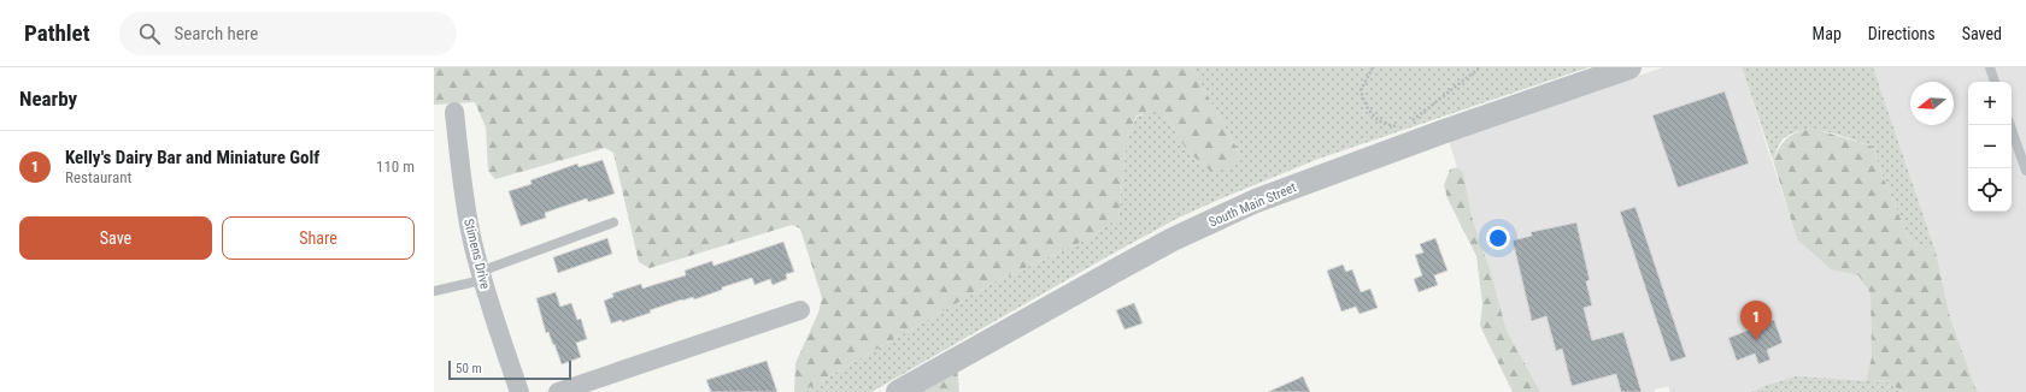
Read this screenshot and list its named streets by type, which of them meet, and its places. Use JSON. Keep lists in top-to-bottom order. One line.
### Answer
{"streets":{"street":["South Main Street","Stimens Drive"]},"scale_bar":"50 m","north":"left","page":{"header":"Pathlet","search":"Search here","nav":["Map","Directions","Saved"],"heading":"Nearby","map_buttons":["+","−"],"list":[{"mark":"1","name":"Kelly's Dairy Bar and Miniature Golf","note":"Restaurant","value":"110 m"}],"buttons":["Save","Share"],"pins":"1","scale":"50 m"}}
